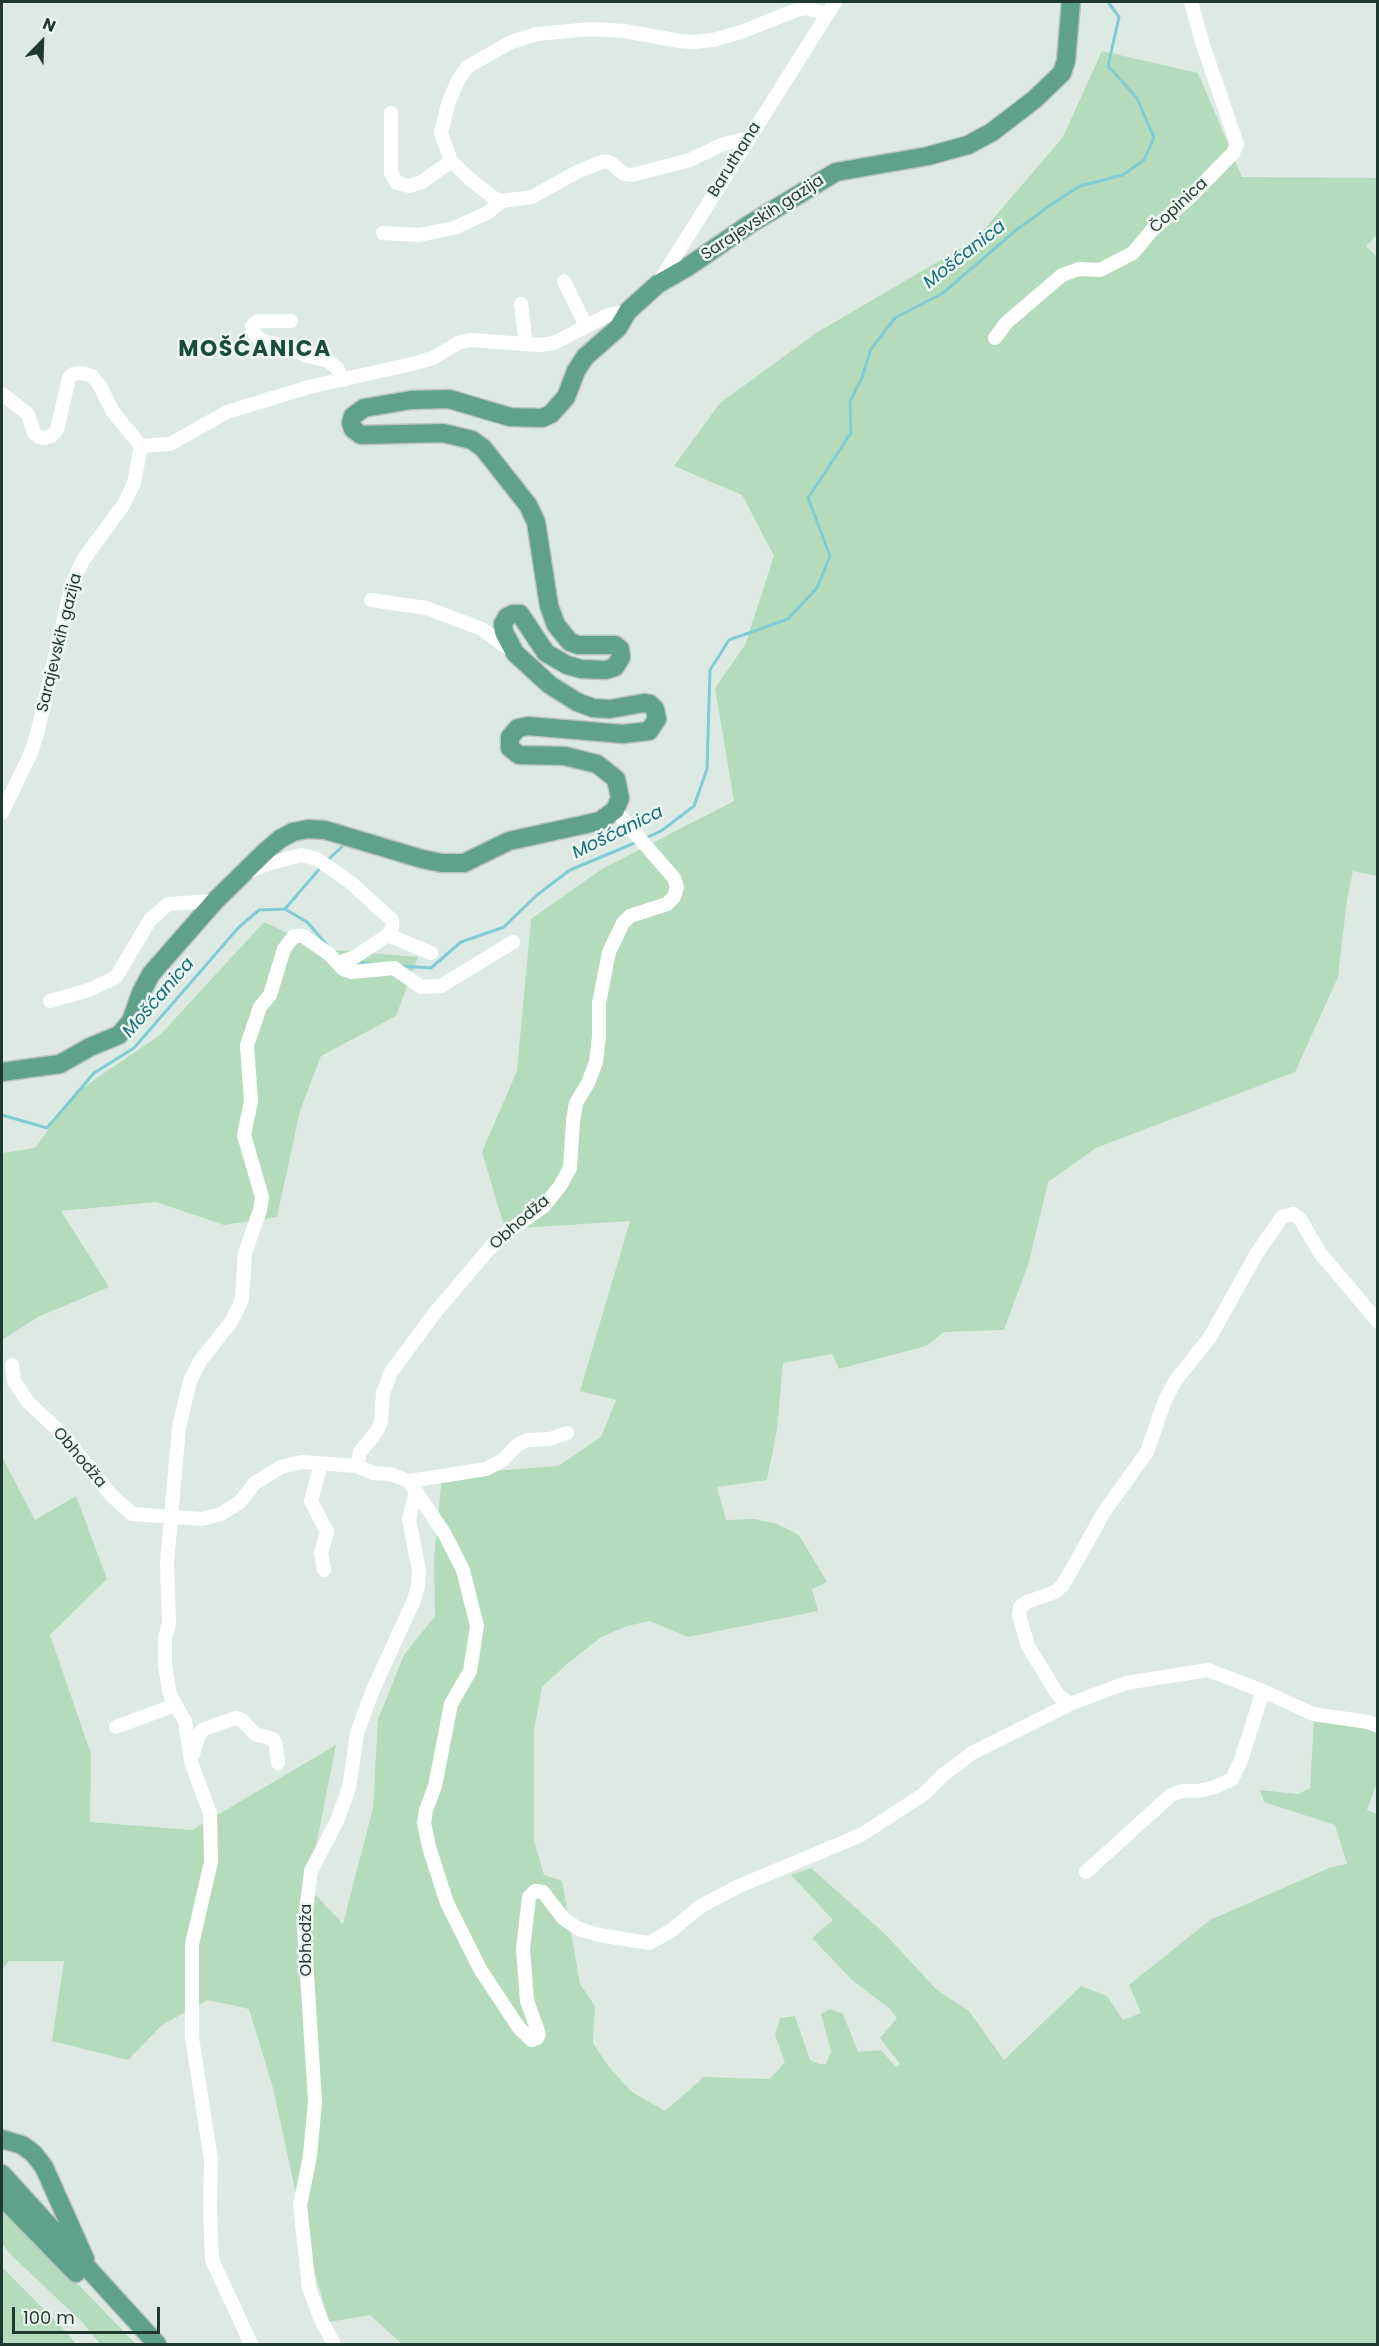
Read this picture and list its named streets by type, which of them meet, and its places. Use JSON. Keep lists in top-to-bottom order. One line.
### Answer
{"streets":{"main road":["Baruthana","Sarajevskih gazija"],"street":["Čopinica","Obhodža"]},"crossings":[["Baruthana","Sarajevskih gazija"]],"districts":["MOŠĆANICA"],"water":["Mošćanica"],"scale_bar":"100 m","north":"top right"}
